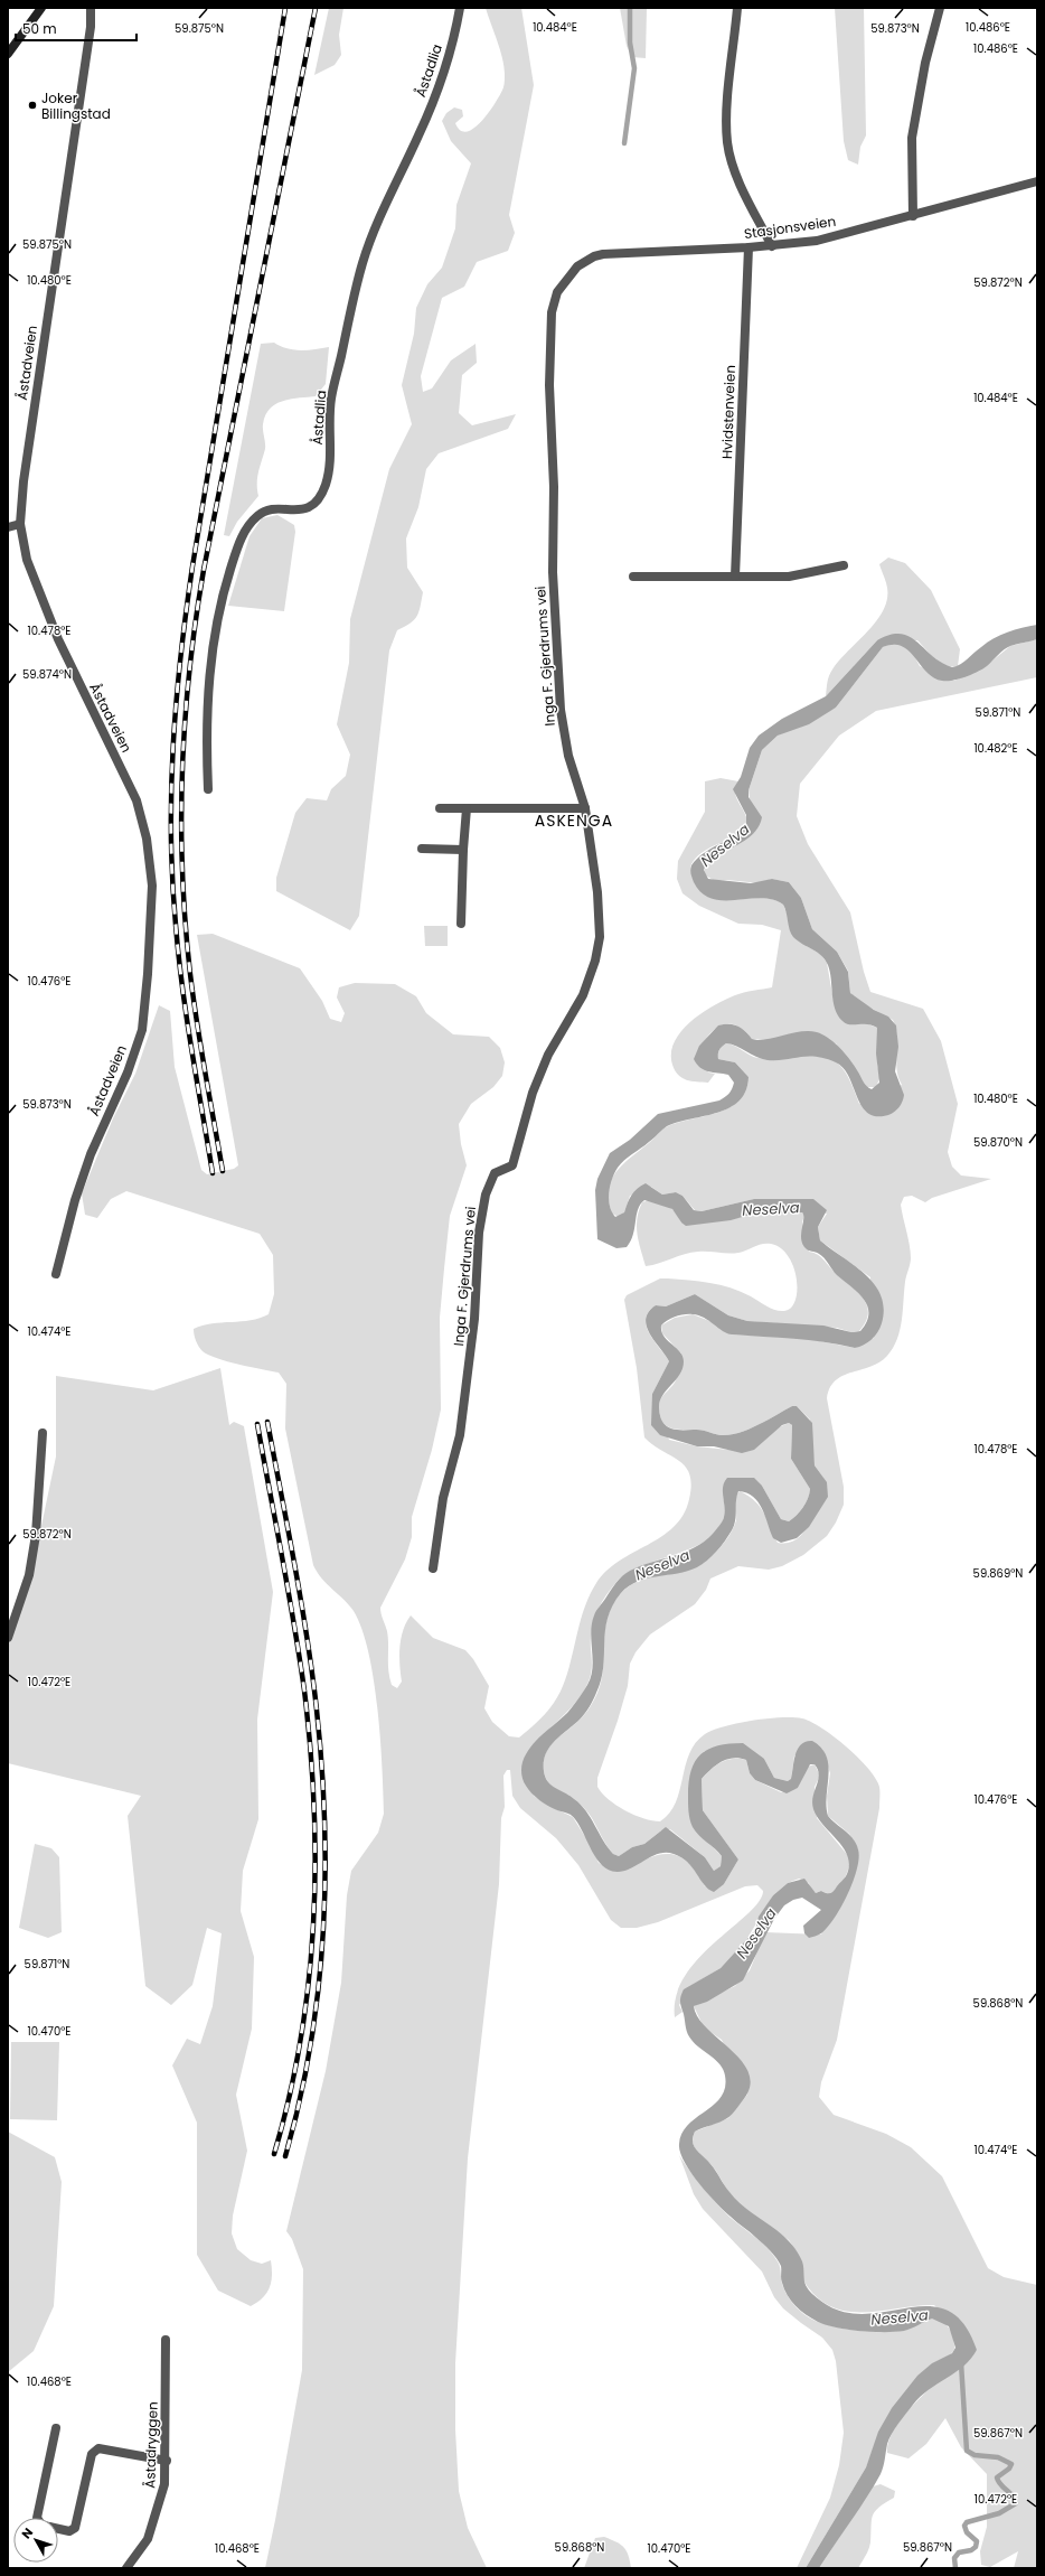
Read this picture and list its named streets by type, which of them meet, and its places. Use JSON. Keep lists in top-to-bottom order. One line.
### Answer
{"streets":{"street":["Åstadlia","Stasjonsveien","Åstadveien","Hvidstenveien","Inga F. Gjerdrums vei","Åstadryggen"]},"crossings":[["Stasjonsveien","Hvidstenveien"],["Stasjonsveien","Inga F. Gjerdrums vei"]],"districts":["ASKENGA"],"water":["Neselva"],"places":["Joker Billingstad"],"scale_bar":"50 m","north":"top left","coordinates":["10.484°E","10.486°E","59.875°N","59.873°N","10.480°E","59.872°N","10.478°E","59.874°N","59.871°N","10.482°E","10.476°E","59.870°N","10.474°E","59.869°N","10.472°E","59.868°N","10.470°E","10.468°E","59.867°N"]}
